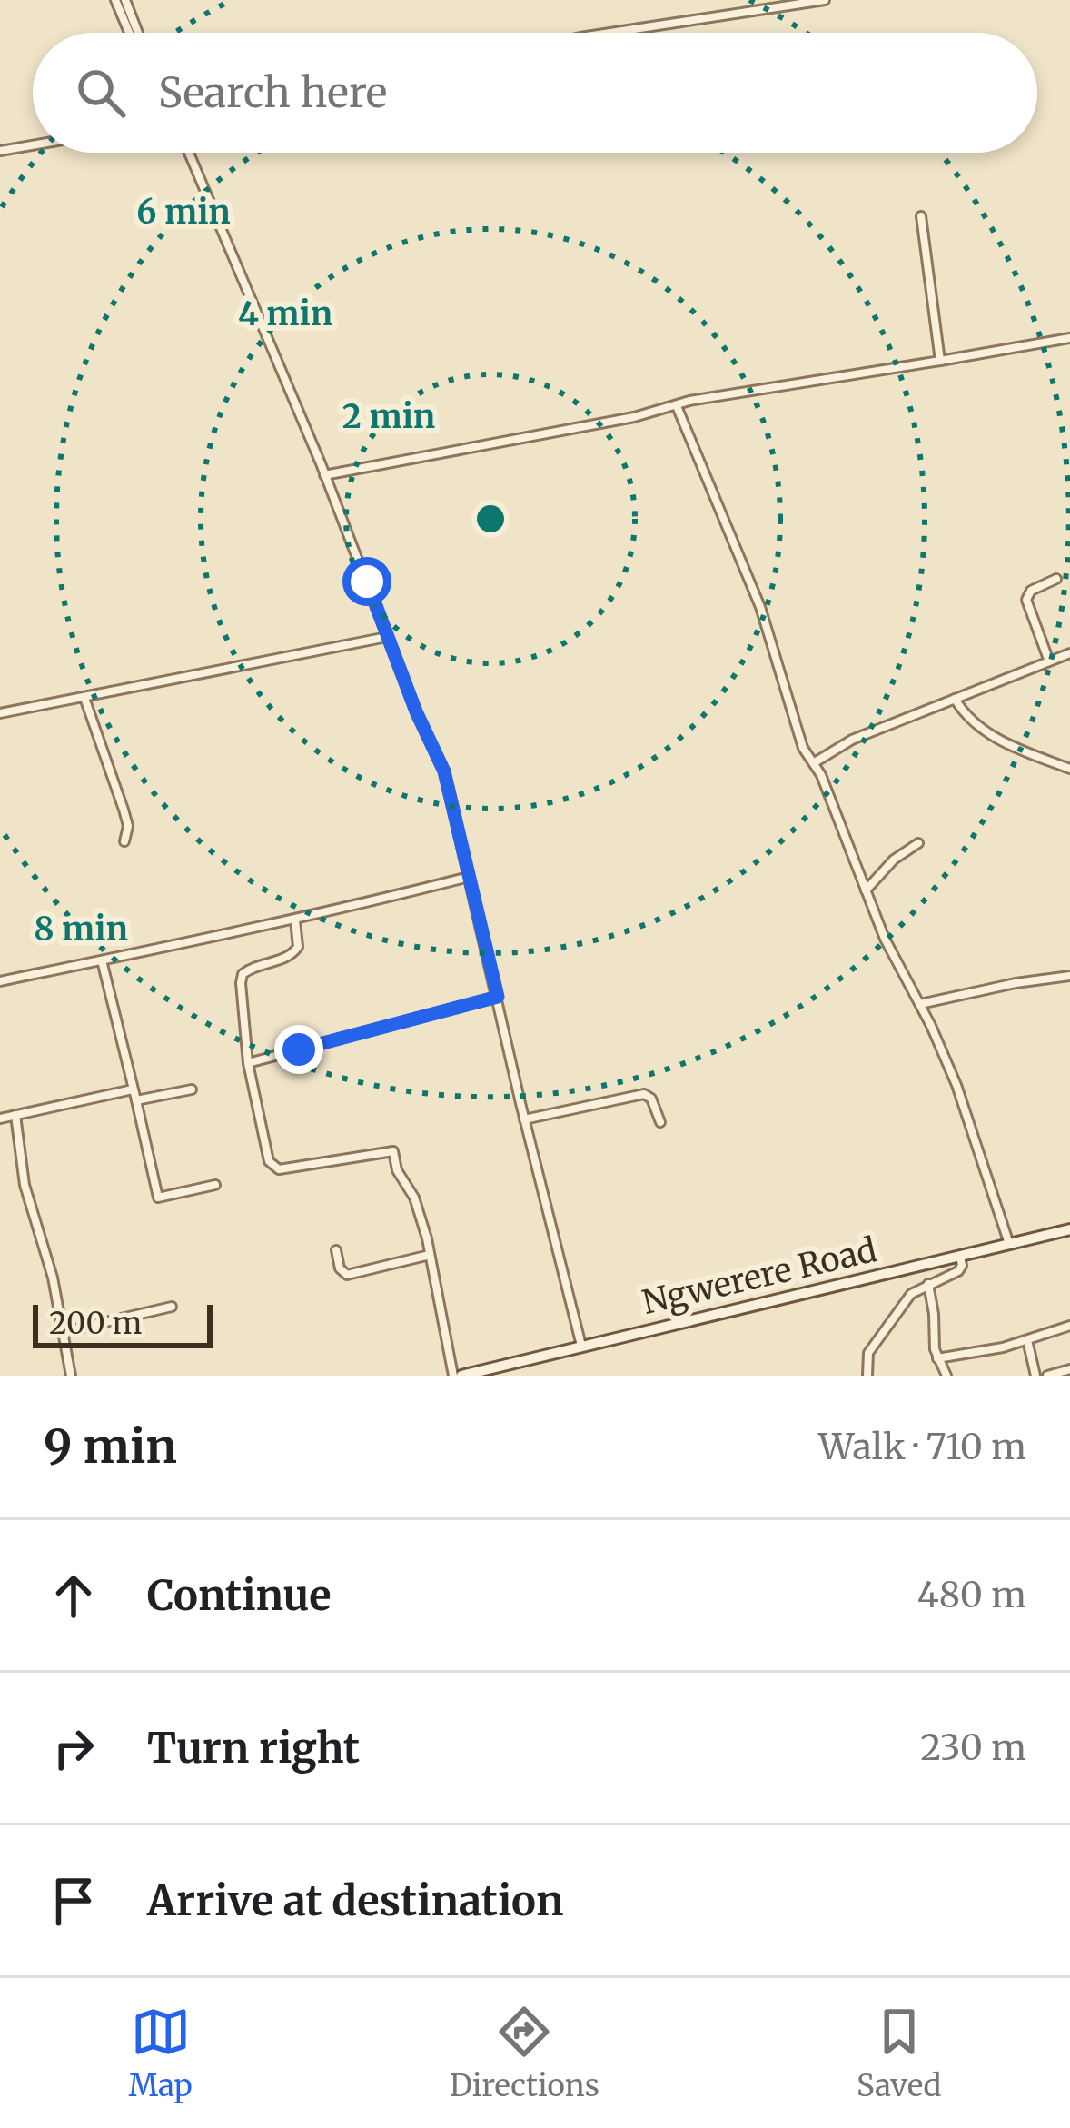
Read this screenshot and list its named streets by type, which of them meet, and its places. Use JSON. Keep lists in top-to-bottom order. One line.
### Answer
{"streets":{"main road":["Ngwerere Road"]},"scale_bar":"200 m","page":{"search":"Search here","scale":"200 m","heading":["9 min","Walk · 710 m"],"list":[["Continue","480 m"],["Turn right","230 m"],"Arrive at destination"],"nav":["Map","Directions","Saved"]},"rings":["6 min","4 min","2 min","8 min"]}
